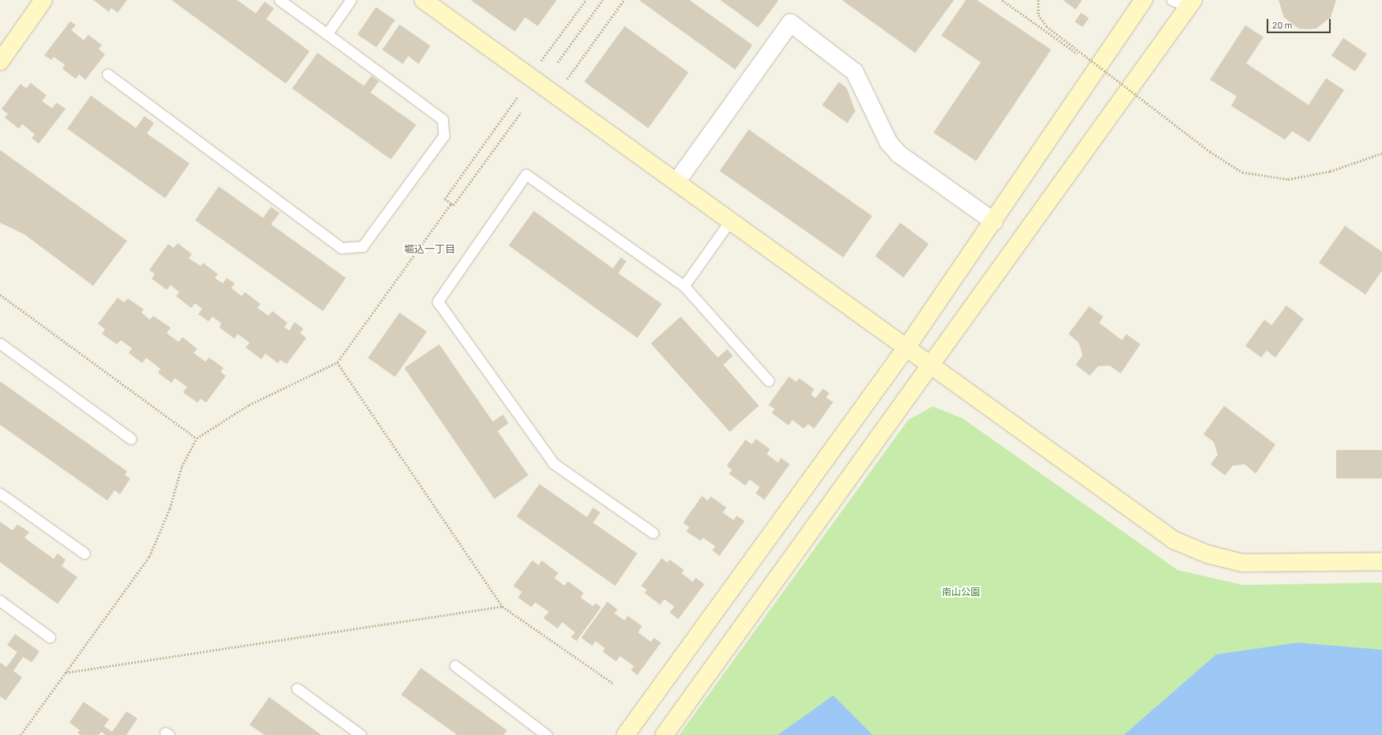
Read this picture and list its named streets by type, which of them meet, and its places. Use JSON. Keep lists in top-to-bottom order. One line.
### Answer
{"districts":["堀込一丁目"],"parks":["南山公園"],"scale_bar":"20 m"}
